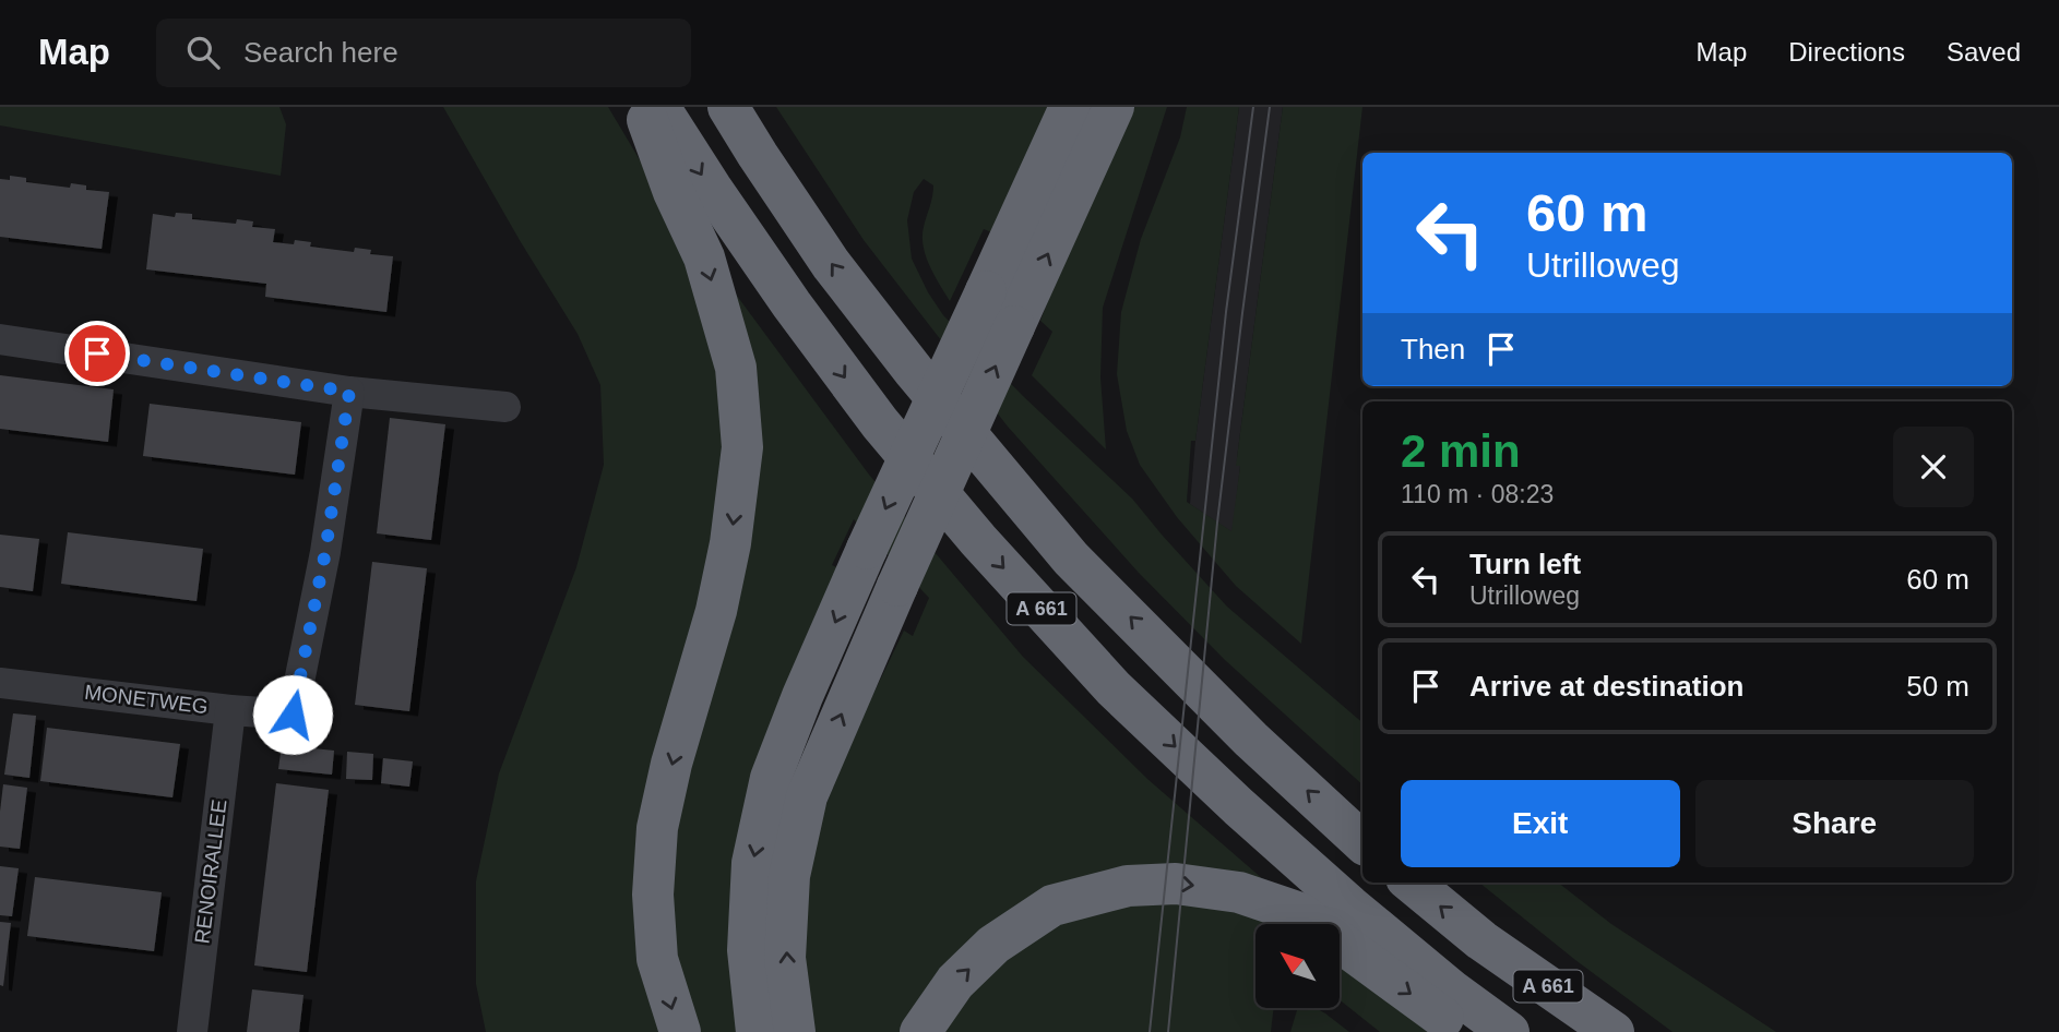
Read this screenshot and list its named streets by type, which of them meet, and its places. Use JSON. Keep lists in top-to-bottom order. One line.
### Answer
{"streets":{"highway":["A 661"],"street":["MONETWEG","RENOIRALLEE"]},"crossings":[["MONETWEG","RENOIRALLEE"]],"north":"top left","page":{"header":"Map","search":"Search here","nav":["Map","Directions","Saved"],"turn":["60 m","Utrilloweg"],"then":"Then","heading":["2 min","110 m · 08:23"],"list":[{"name":"Turn left","note":"Utrilloweg","value":"60 m"},{"name":"Arrive at destination","value":"50 m"}],"buttons":["Exit","Share"]}}
